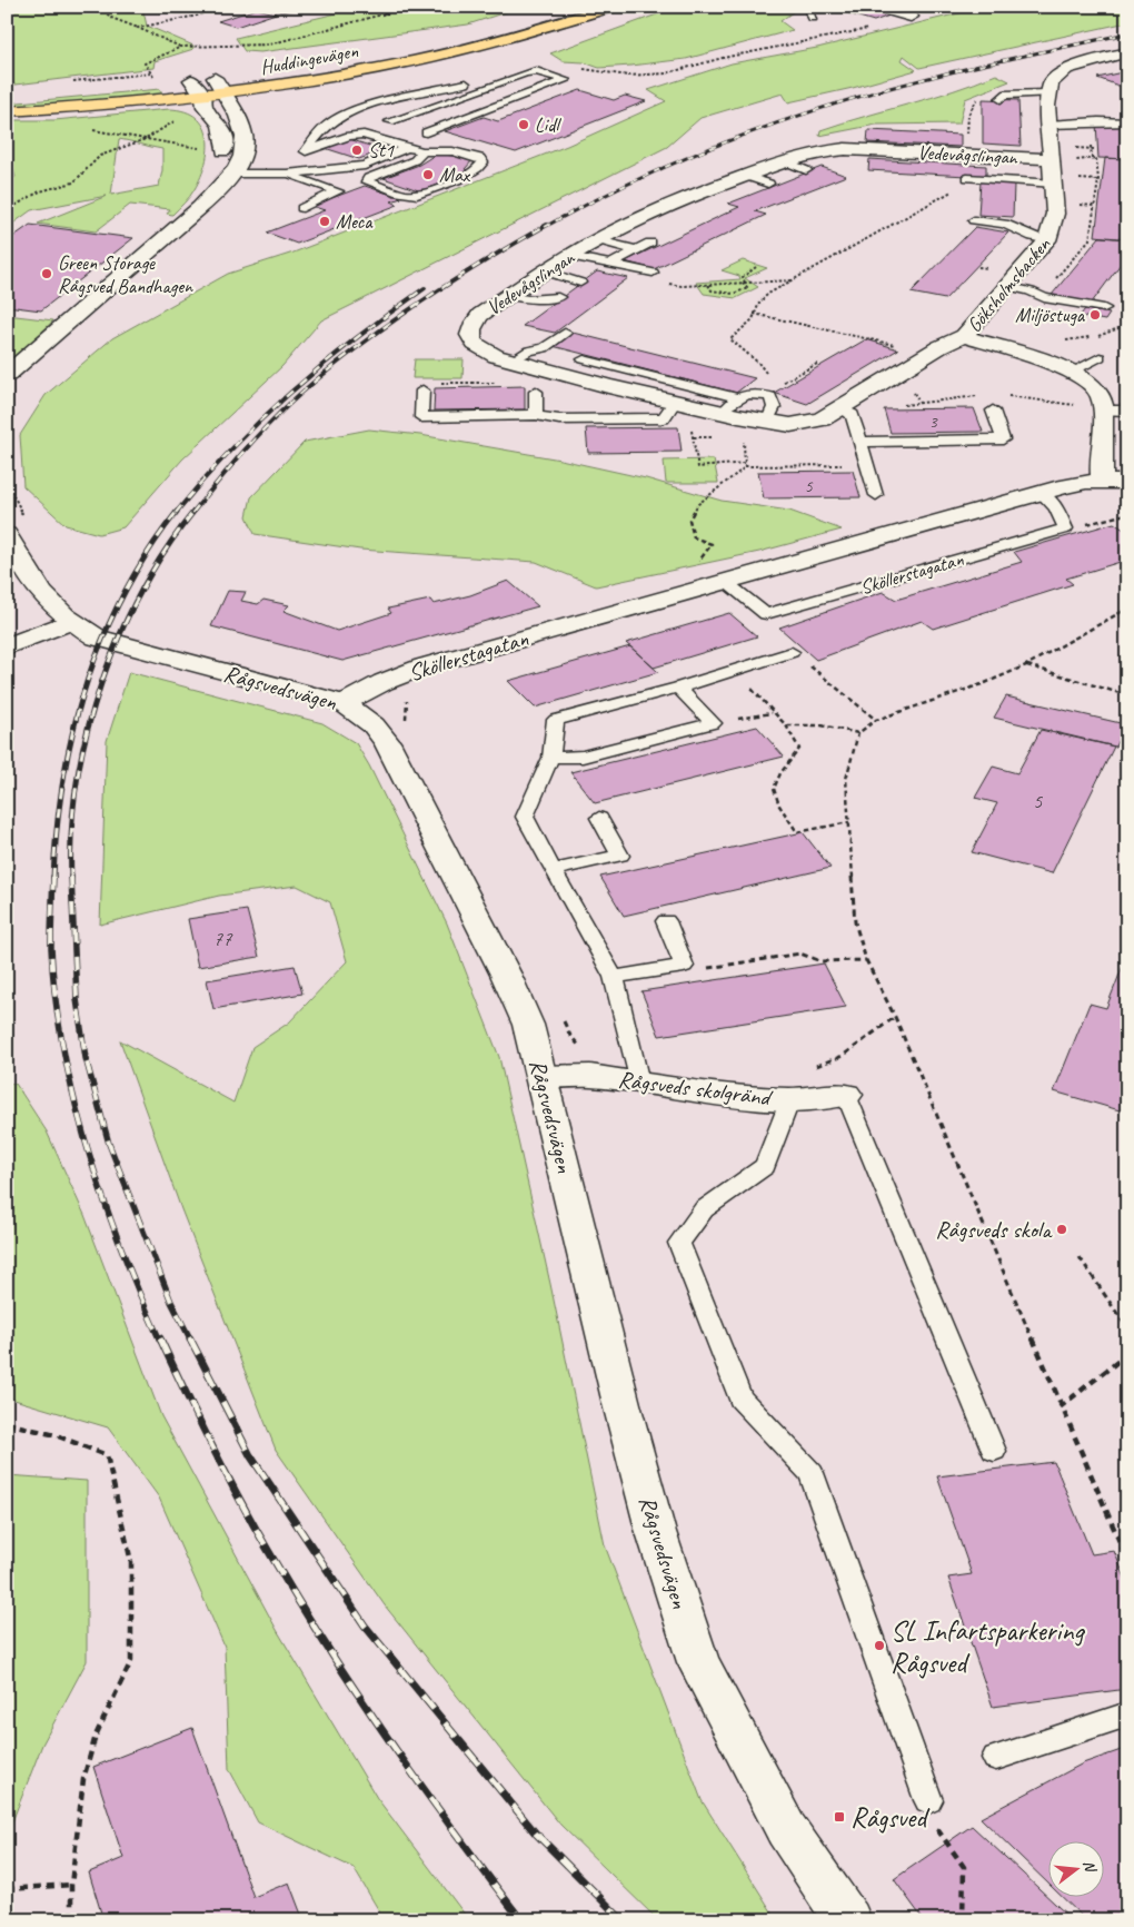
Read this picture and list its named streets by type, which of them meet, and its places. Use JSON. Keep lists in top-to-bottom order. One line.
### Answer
{"streets":{"main road":["Huddingevägen"],"street":["Vedevågslingan","Göksholmsbacken","Sköllerstagatan","Rågsvedsvägen","Rågsveds skolgränd"]},"crossings":[["Vedevågslingan","Göksholmsbacken"],["Göksholmsbacken","Sköllerstagatan"],["Sköllerstagatan","Rågsvedsvägen"],["Rågsvedsvägen","Rågsveds skolgränd"]],"places":{"other":["Lidl","St1","Max","Meca","Green Storage Rågsved Bandhagen","Miljöstuga","Rågsveds skola","SL Infartsparkering Rågsved"],"transit":["Rågsved"]},"house_numbers":["3","5","5","77"],"north":"right"}
